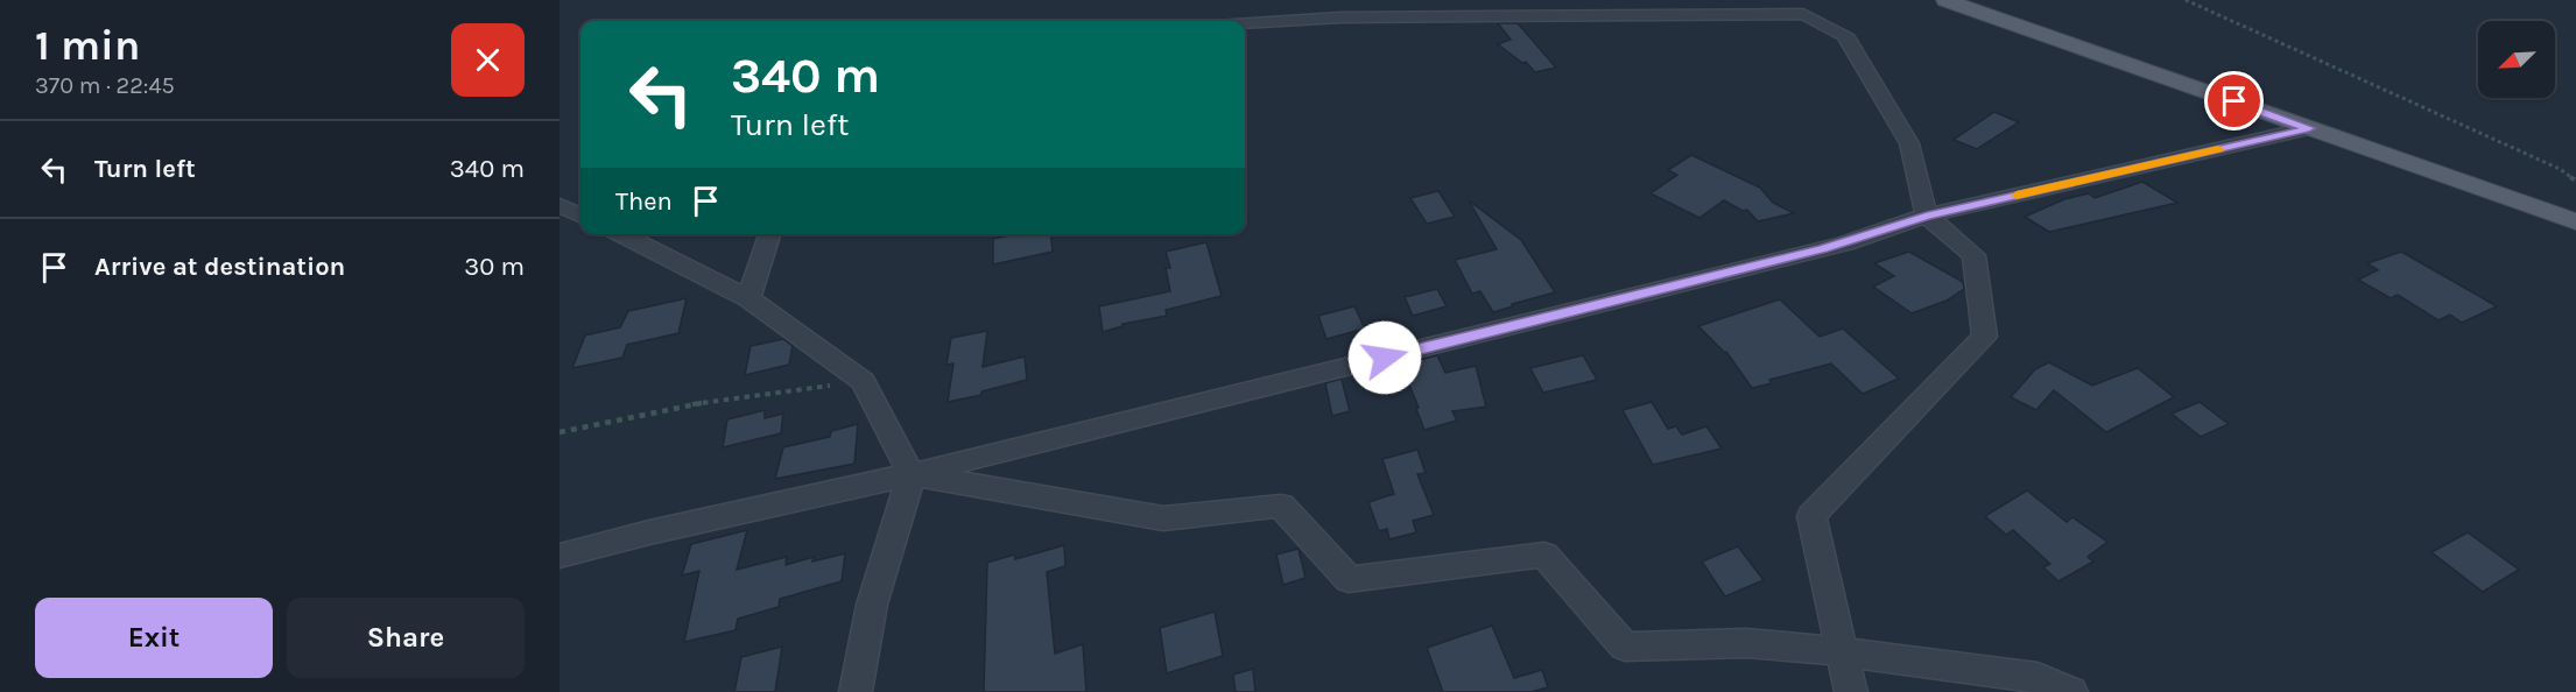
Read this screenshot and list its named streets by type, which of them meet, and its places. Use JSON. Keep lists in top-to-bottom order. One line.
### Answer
{"north":"bottom left","page":{"heading":["1 min","370 m · 22:45"],"turn":["340 m","Turn left"],"list":[{"name":"Turn left","value":"340 m"},{"name":"Arrive at destination","value":"30 m"}],"then":"Then","buttons":["Exit","Share"]}}
